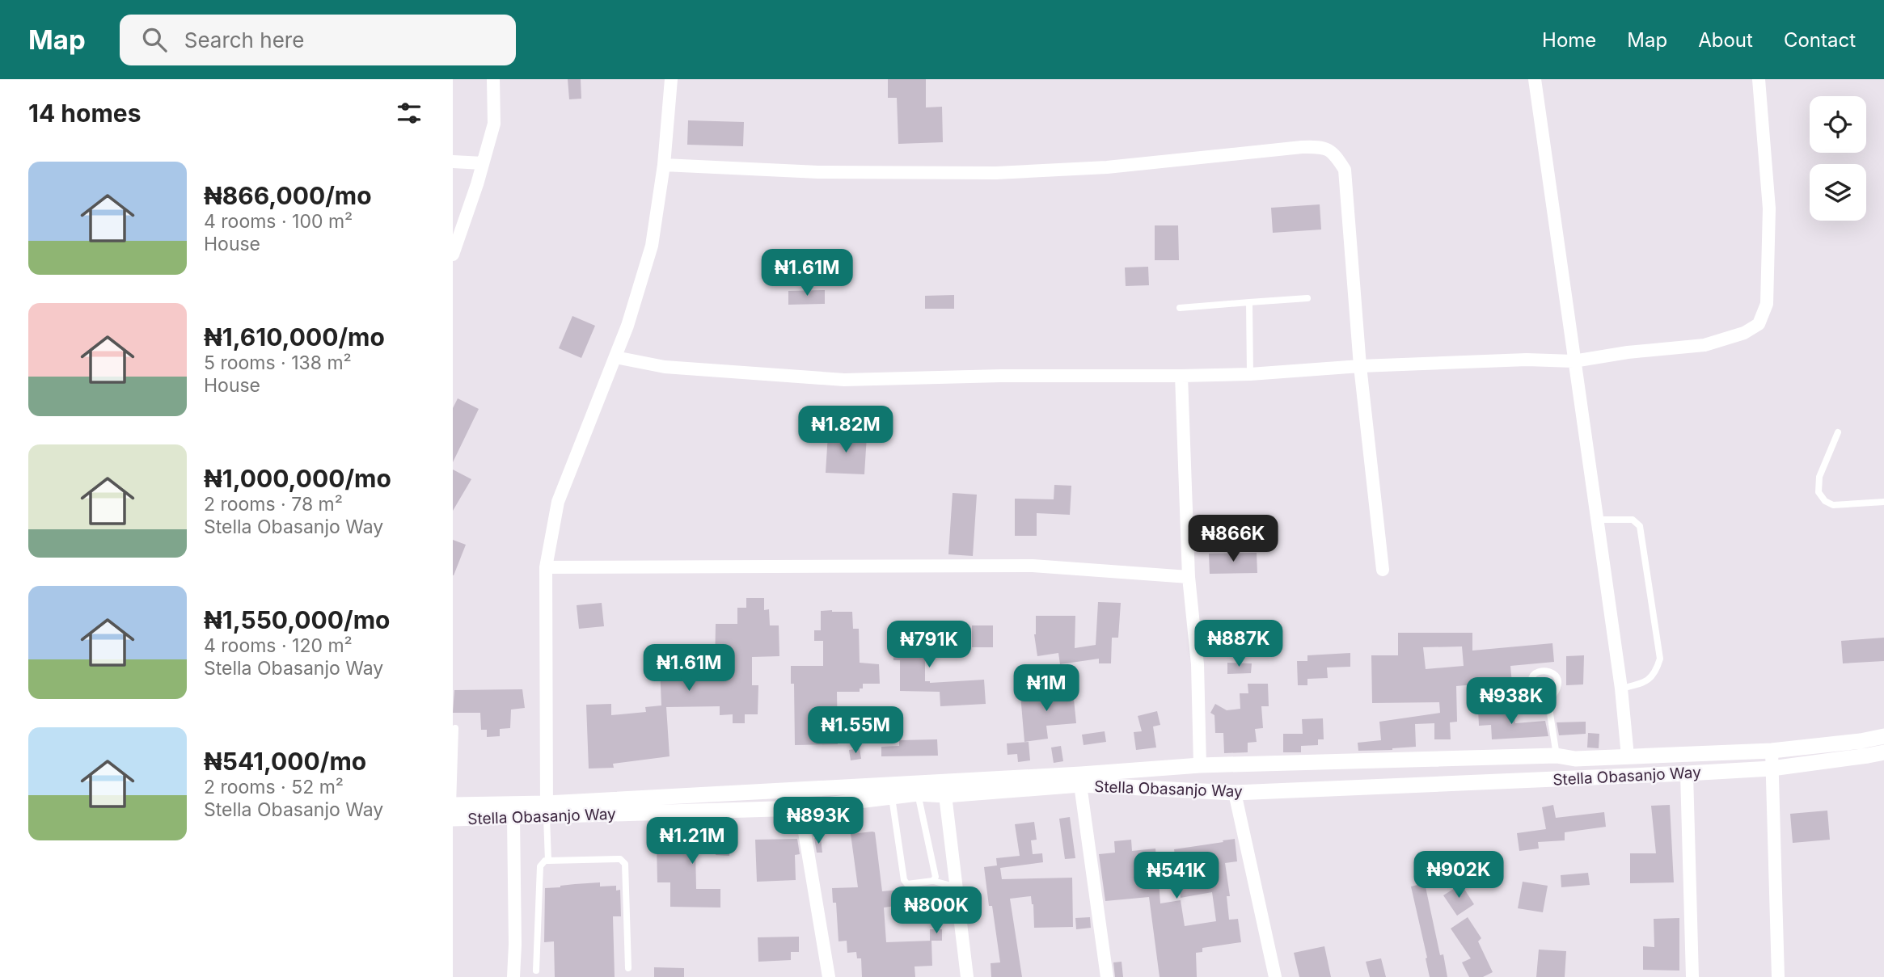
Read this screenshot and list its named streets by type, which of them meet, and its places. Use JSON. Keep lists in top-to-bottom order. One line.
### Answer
{"streets":{"street":["Stella Obasanjo Way"]},"page":{"header":"Map","search":"Search here","nav":["Home","Map","About","Contact"],"heading":"14 homes","list":[{"name":"₦866,000/mo","note":"4 rooms · 100 m² · House"},{"name":"₦1,610,000/mo","note":"5 rooms · 138 m² · House"},{"name":"₦1,000,000/mo","note":"2 rooms · 78 m² · Stella Obasanjo Way"},{"name":"₦1,550,000/mo","note":"4 rooms · 120 m² · Stella Obasanjo Way"},{"name":"₦541,000/mo","note":"2 rooms · 52 m² · Stella Obasanjo Way"}],"price":["₦1.61M","₦1.82M","₦866K","₦887K","₦791K","₦1.61M","₦1M","₦938K","₦1.55M","₦893K","₦1.21M","₦902K","₦541K","₦800K"]}}
